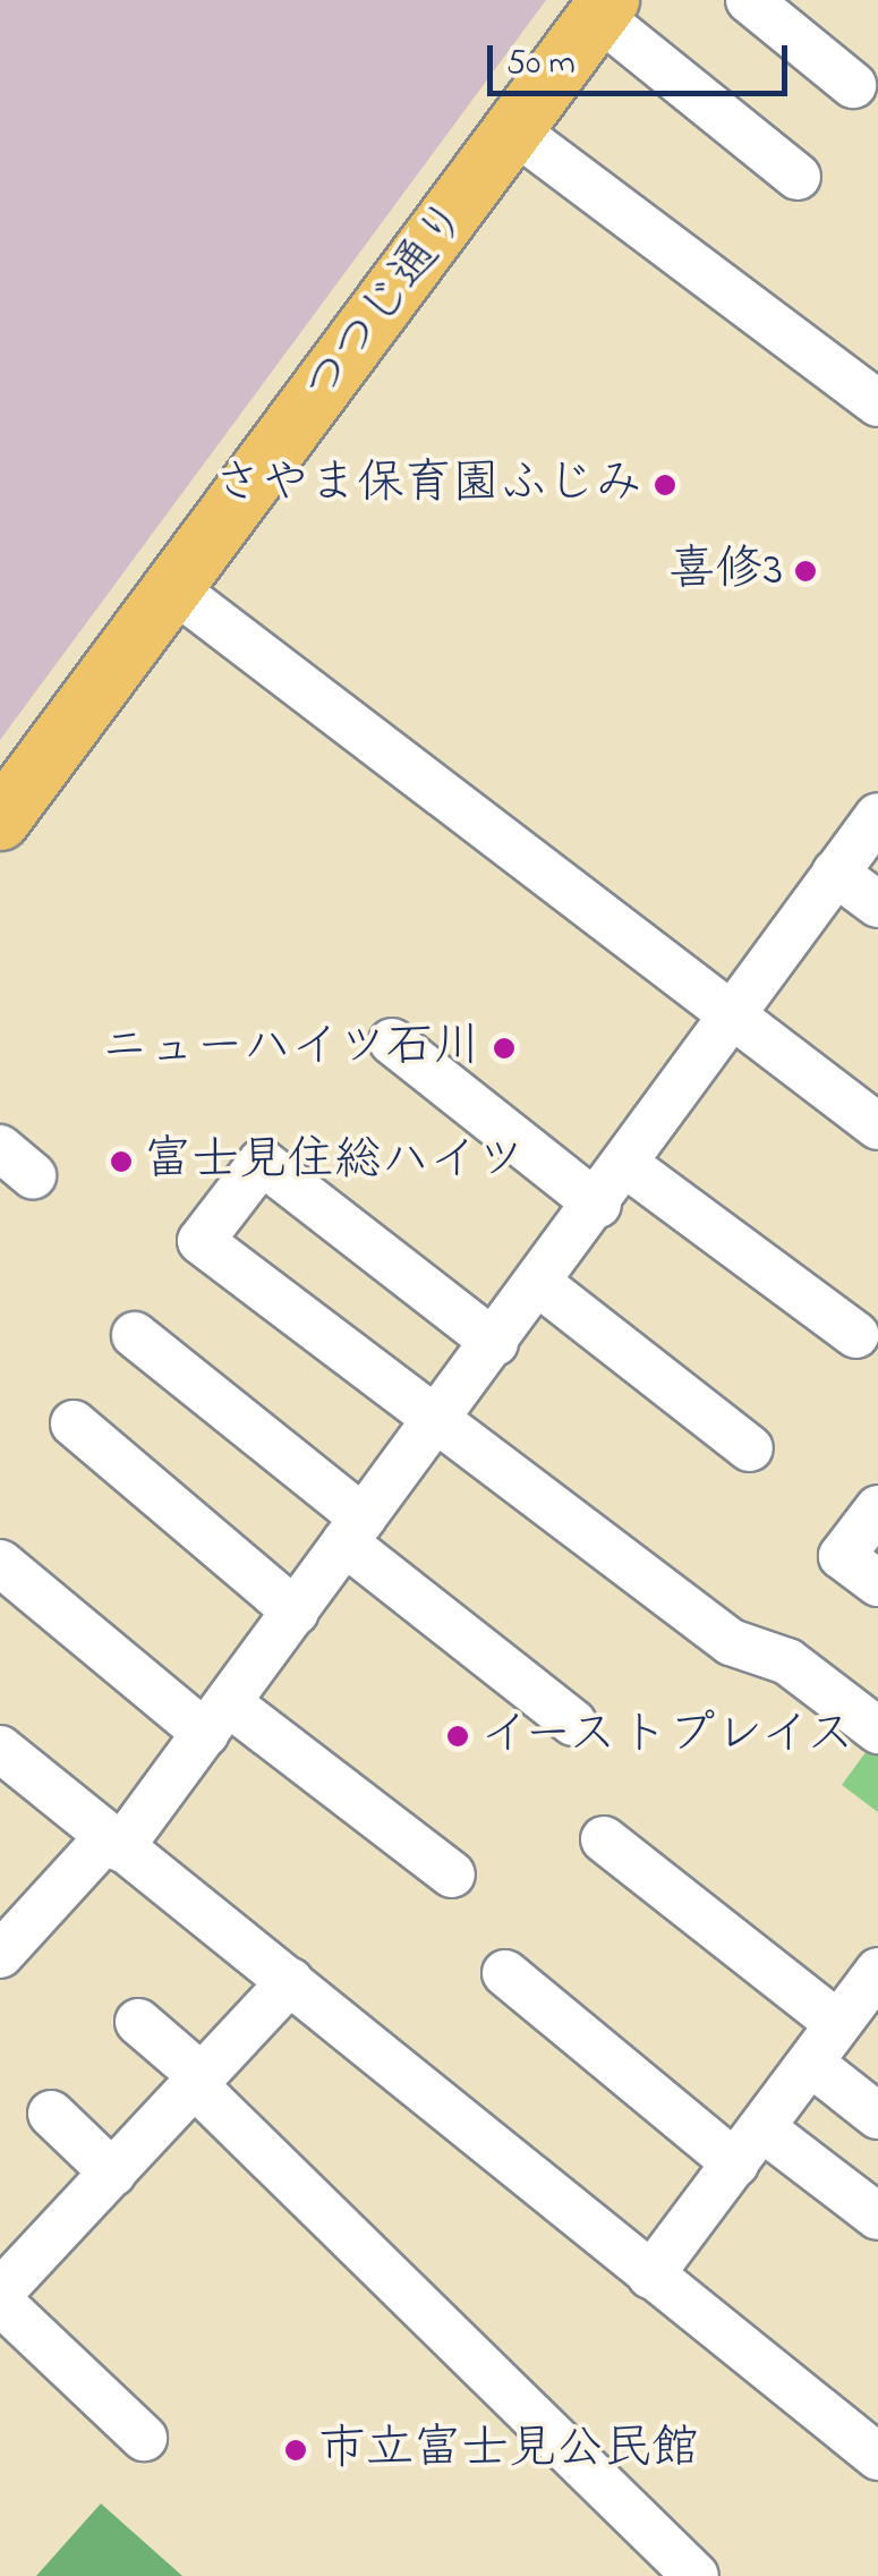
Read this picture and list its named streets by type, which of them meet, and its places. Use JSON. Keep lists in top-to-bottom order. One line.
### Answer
{"streets":{"main road":["つつじ通り"]},"places":["さやま保育園ふじみ","喜修3","ニューハイツ石川","富士見住総ハイツ","イーストプレイス","市立富士見公民館"],"scale_bar":"50 m"}
